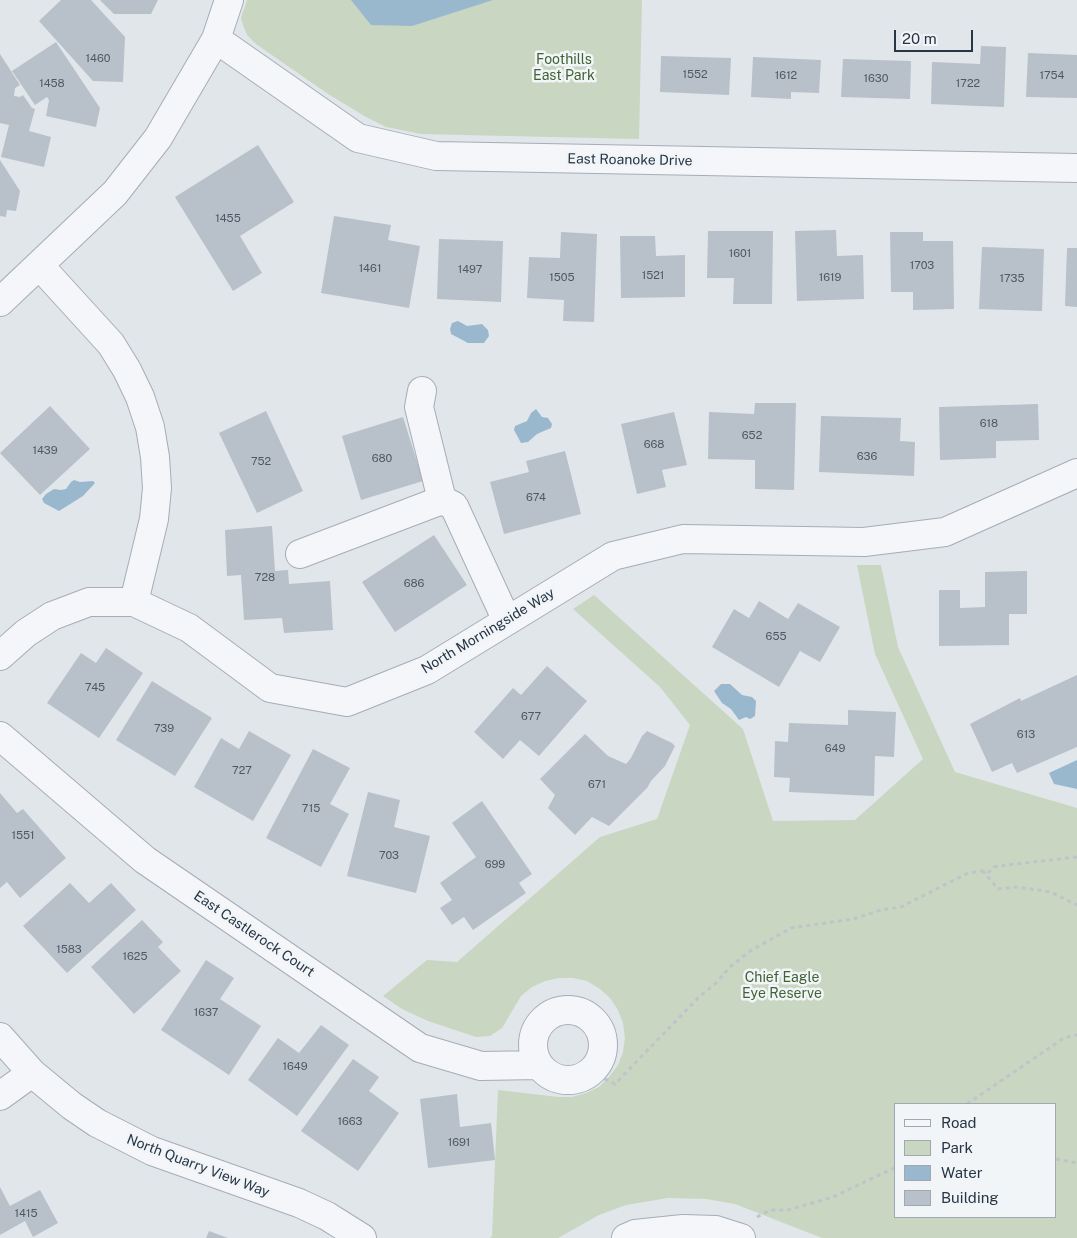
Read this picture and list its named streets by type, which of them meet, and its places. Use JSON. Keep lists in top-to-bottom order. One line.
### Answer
{"streets":{"street":["East Roanoke Drive","North Morningside Way","East Castlerock Court","North Quarry View Way"]},"parks":["Foothills East Park","Chief Eagle Eye Reserve"],"house_numbers":["1460","1552","1612","1754","1630","1458","1722","1455","1601","1703","1461","1497","1521","1505","1619","1735","618","652","668","1439","636","680","752","674","728","686","655","745","677","739","613","649","727","671","715","1551","703","699","1583","1625","1637","1649","1663","1691","1415"],"legend":["Road","Park","Water","Building"],"scale_bar":"20 m"}
